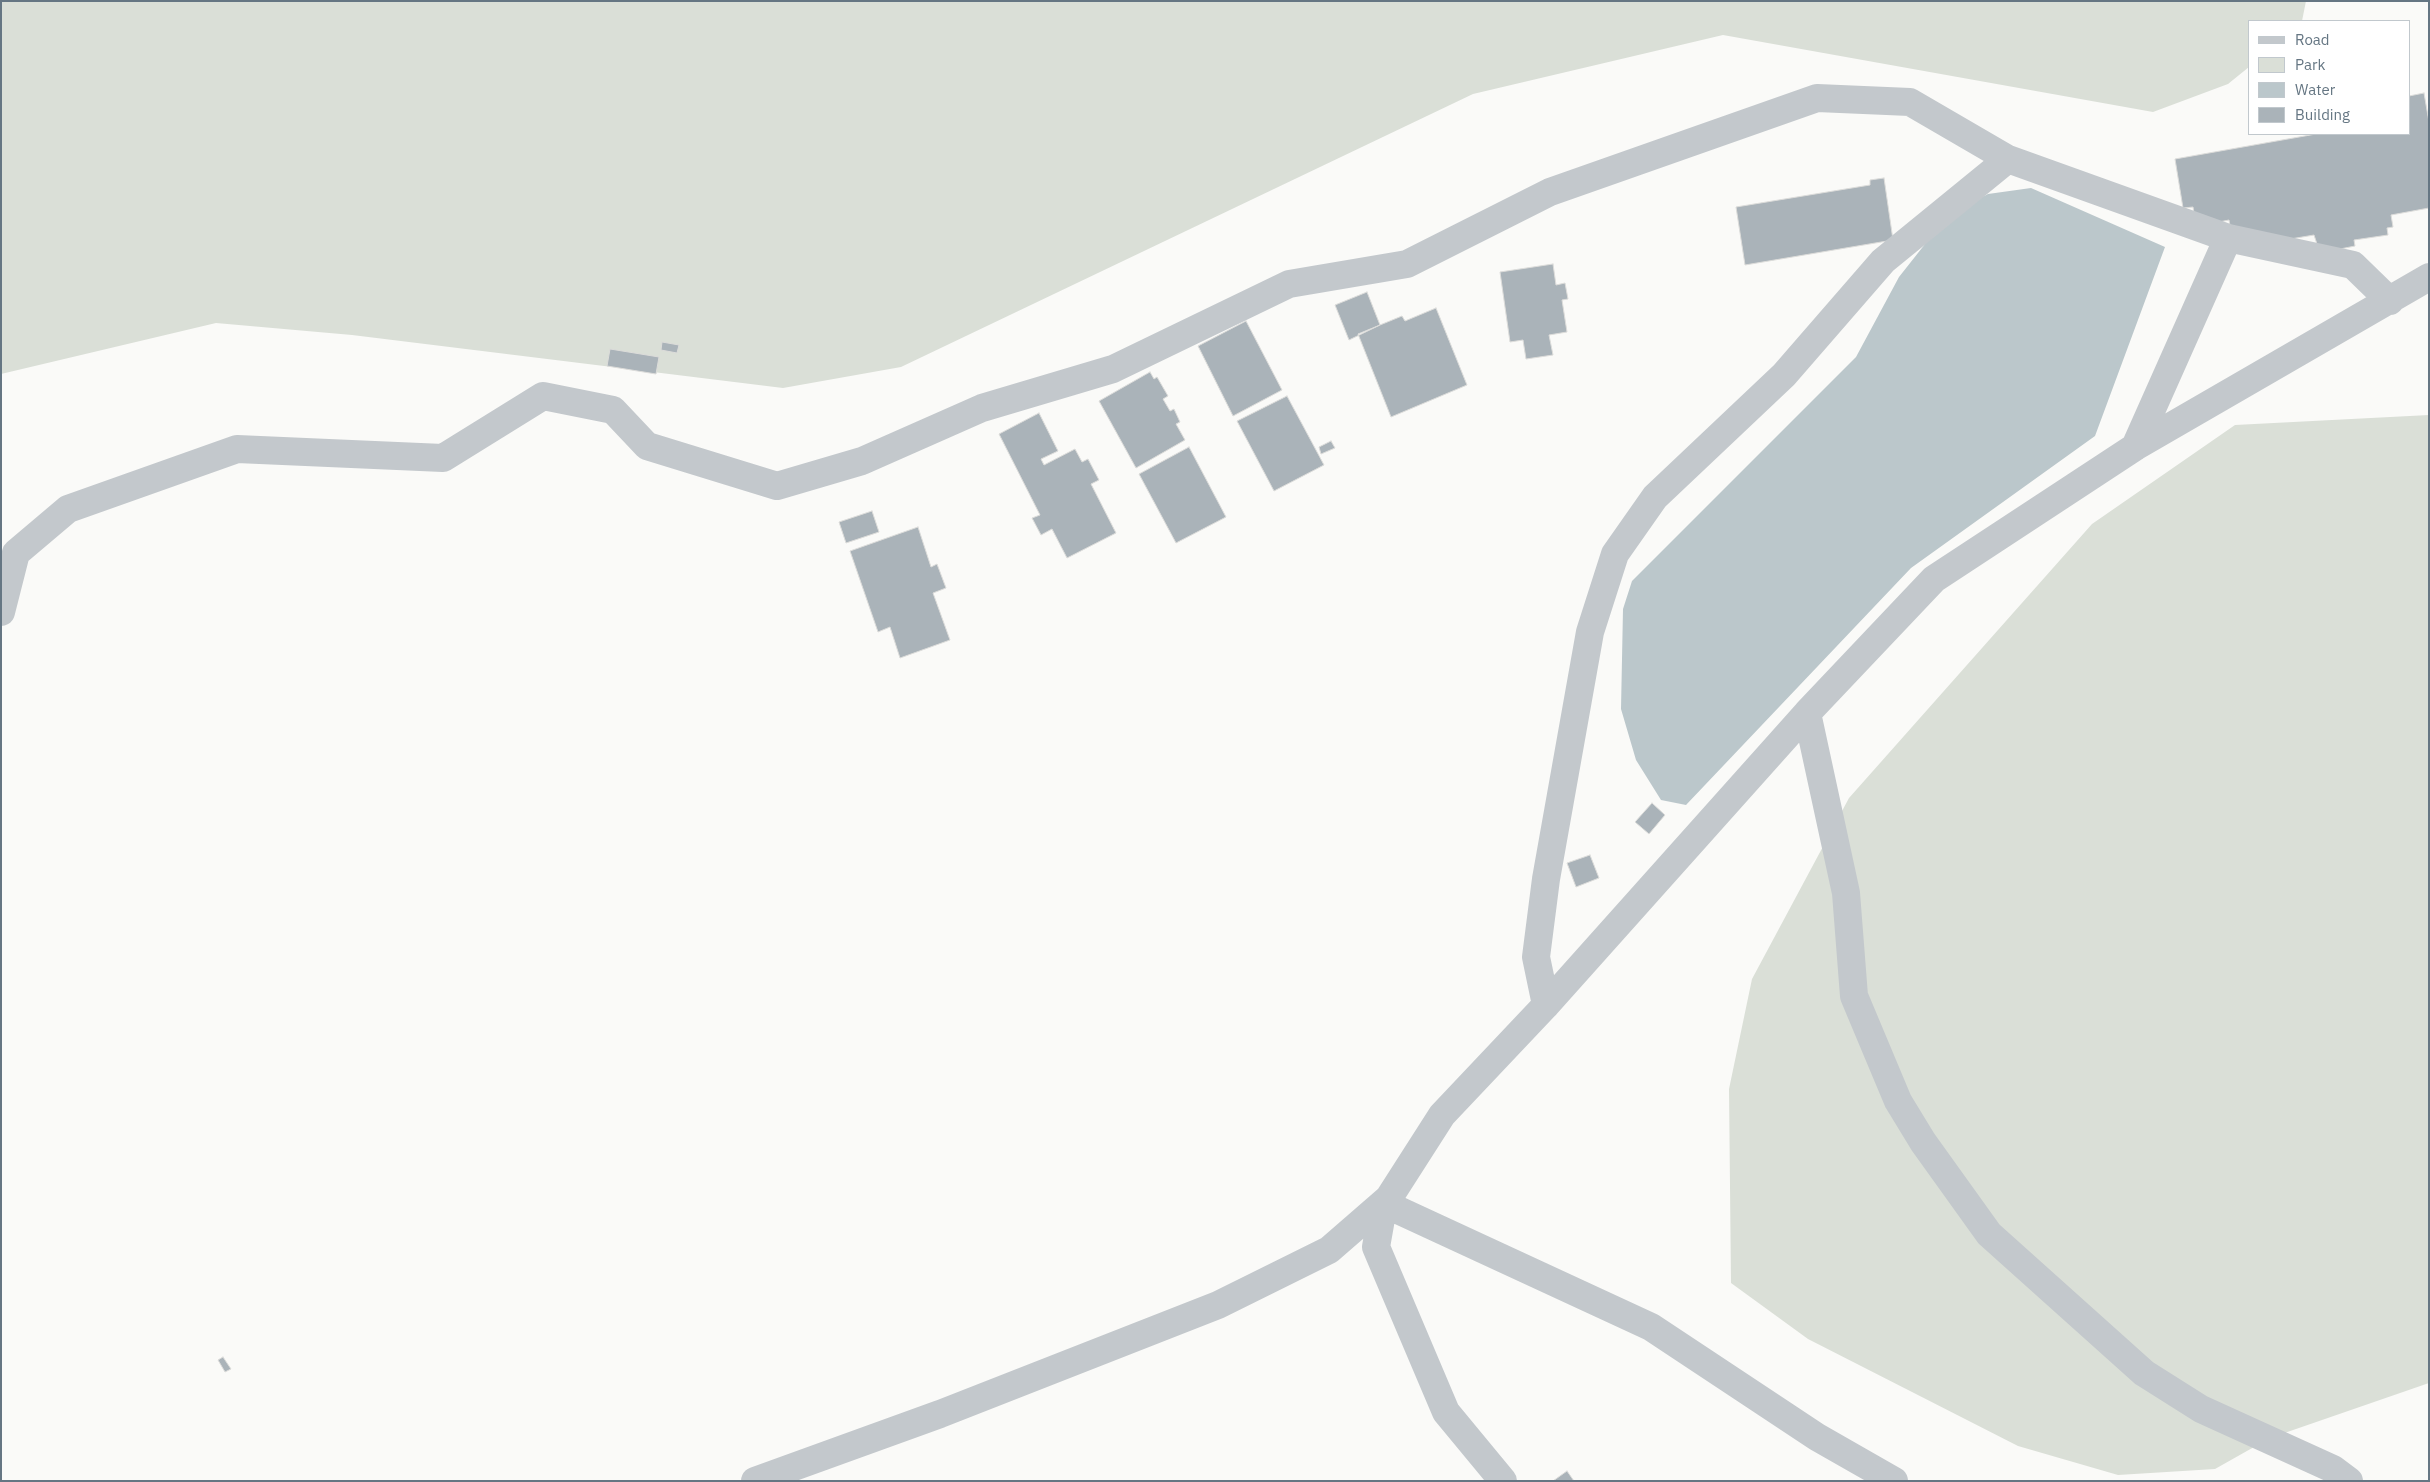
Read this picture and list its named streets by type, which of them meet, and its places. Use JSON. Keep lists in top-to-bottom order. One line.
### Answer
{"legend":["Road","Park","Water","Building"]}
